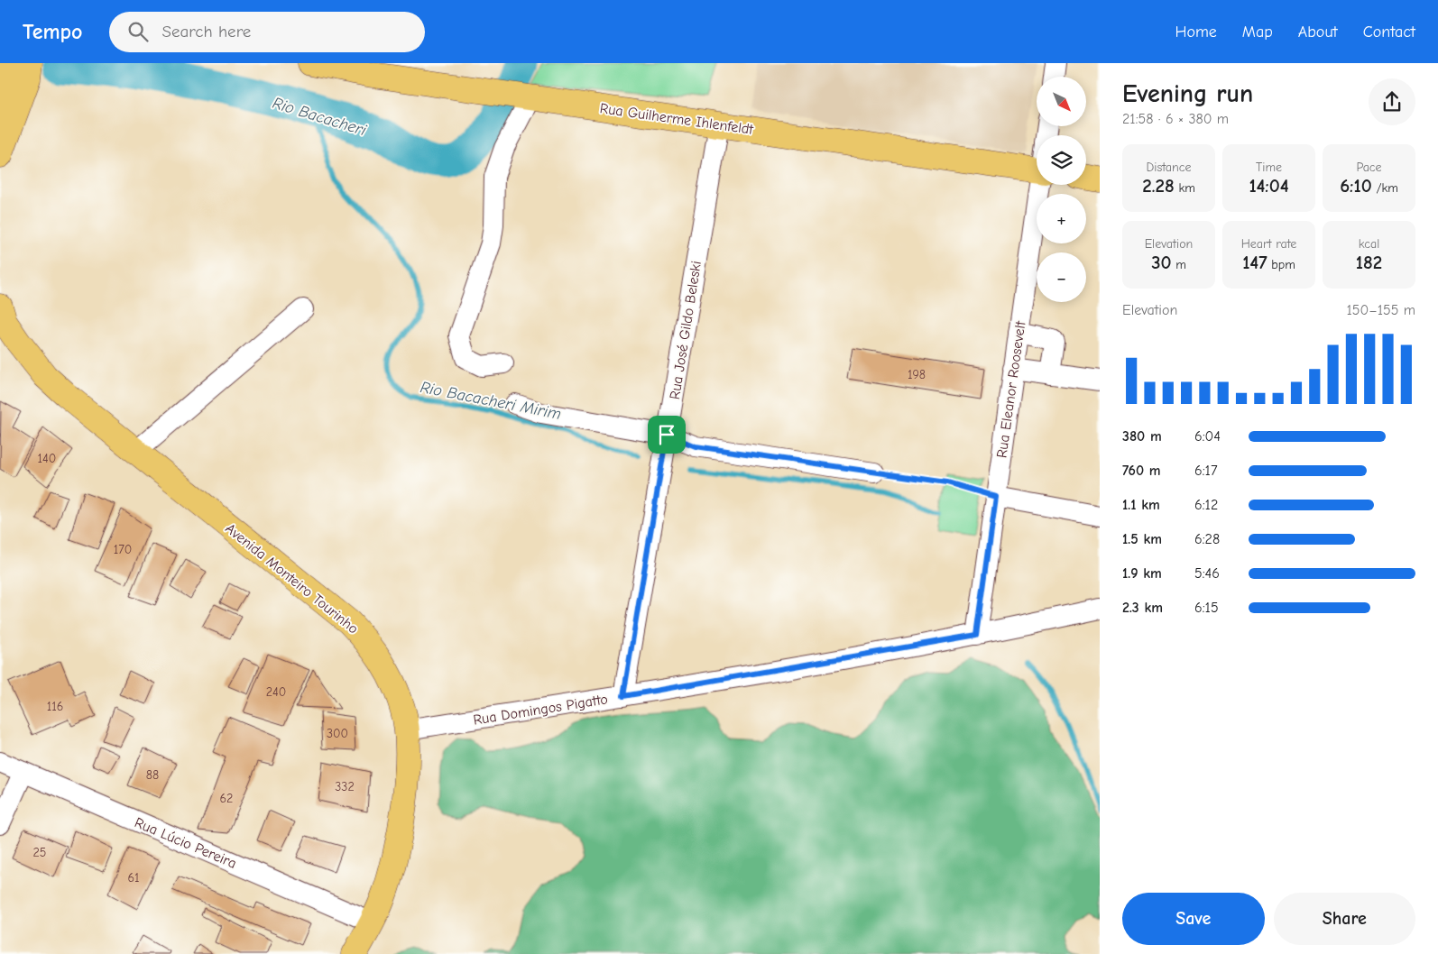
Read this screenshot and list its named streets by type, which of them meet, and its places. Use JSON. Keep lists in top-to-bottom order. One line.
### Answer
{"streets":{"main road":["Rua Guilherme Ihlenfeldt","Avenida Monteiro Tourinho"],"street":["Rua José Gildo Beleski","Rua Eleanor Roosevelt","Rua Domingos Pigatto","Rua Lúcio Pereira"]},"crossings":[["Rua Guilherme Ihlenfeldt","Rua José Gildo Beleski"],["Rua José Gildo Beleski","Rua Domingos Pigatto"],["Rua Eleanor Roosevelt","Rua Domingos Pigatto"],["Avenida Monteiro Tourinho","Rua Domingos Pigatto"],["Avenida Monteiro Tourinho","Rua Lúcio Pereira"]],"water":["Rio Bacacheri","Rio Bacacheri Mirim"],"house_numbers":["198","140","170","240","116","300","88","332","62","25","61"],"north":"bottom right","page":{"header":"Tempo","search":"Search here","nav":["Home","Map","About","Contact"],"heading":["Evening run","21:58 · 6 × 380 m"],"map_buttons":["+","−"],"stats":[["Distance","2.28 km"],["Time","14:04"],["Pace","6:10 /km"],["Elevation","30 m"],["Heart rate","147 bpm"],["kcal","182"]],"chart":["Elevation","150–155 m"],"list":[{"name":"380 m","note":"6:04"},{"name":"760 m","note":"6:17"},{"name":"1.1 km","note":"6:12"},{"name":"1.5 km","note":"6:28"},{"name":"1.9 km","note":"5:46"},{"name":"2.3 km","note":"6:15"}],"buttons":["Save","Share"]}}
